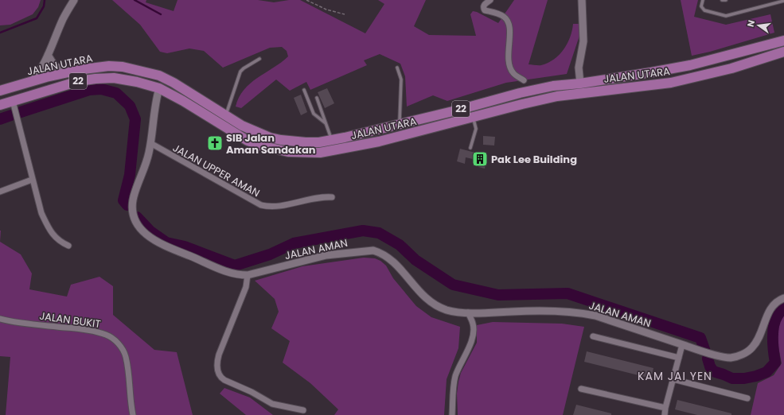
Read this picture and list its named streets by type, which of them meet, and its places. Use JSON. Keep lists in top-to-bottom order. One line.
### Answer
{"streets":{"highway":["JALAN UTARA","22"],"street":["JALAN UPPER AMAN","JALAN AMAN","JALAN BUKIT"]},"crossings":[["JALAN UTARA","JALAN AMAN"],["JALAN UPPER AMAN","JALAN AMAN"]],"districts":["KAM JAI YEN"],"places":{"church":["SIB Jalan Aman Sandakan"],"building":["Pak Lee Building"]},"north":"left"}
